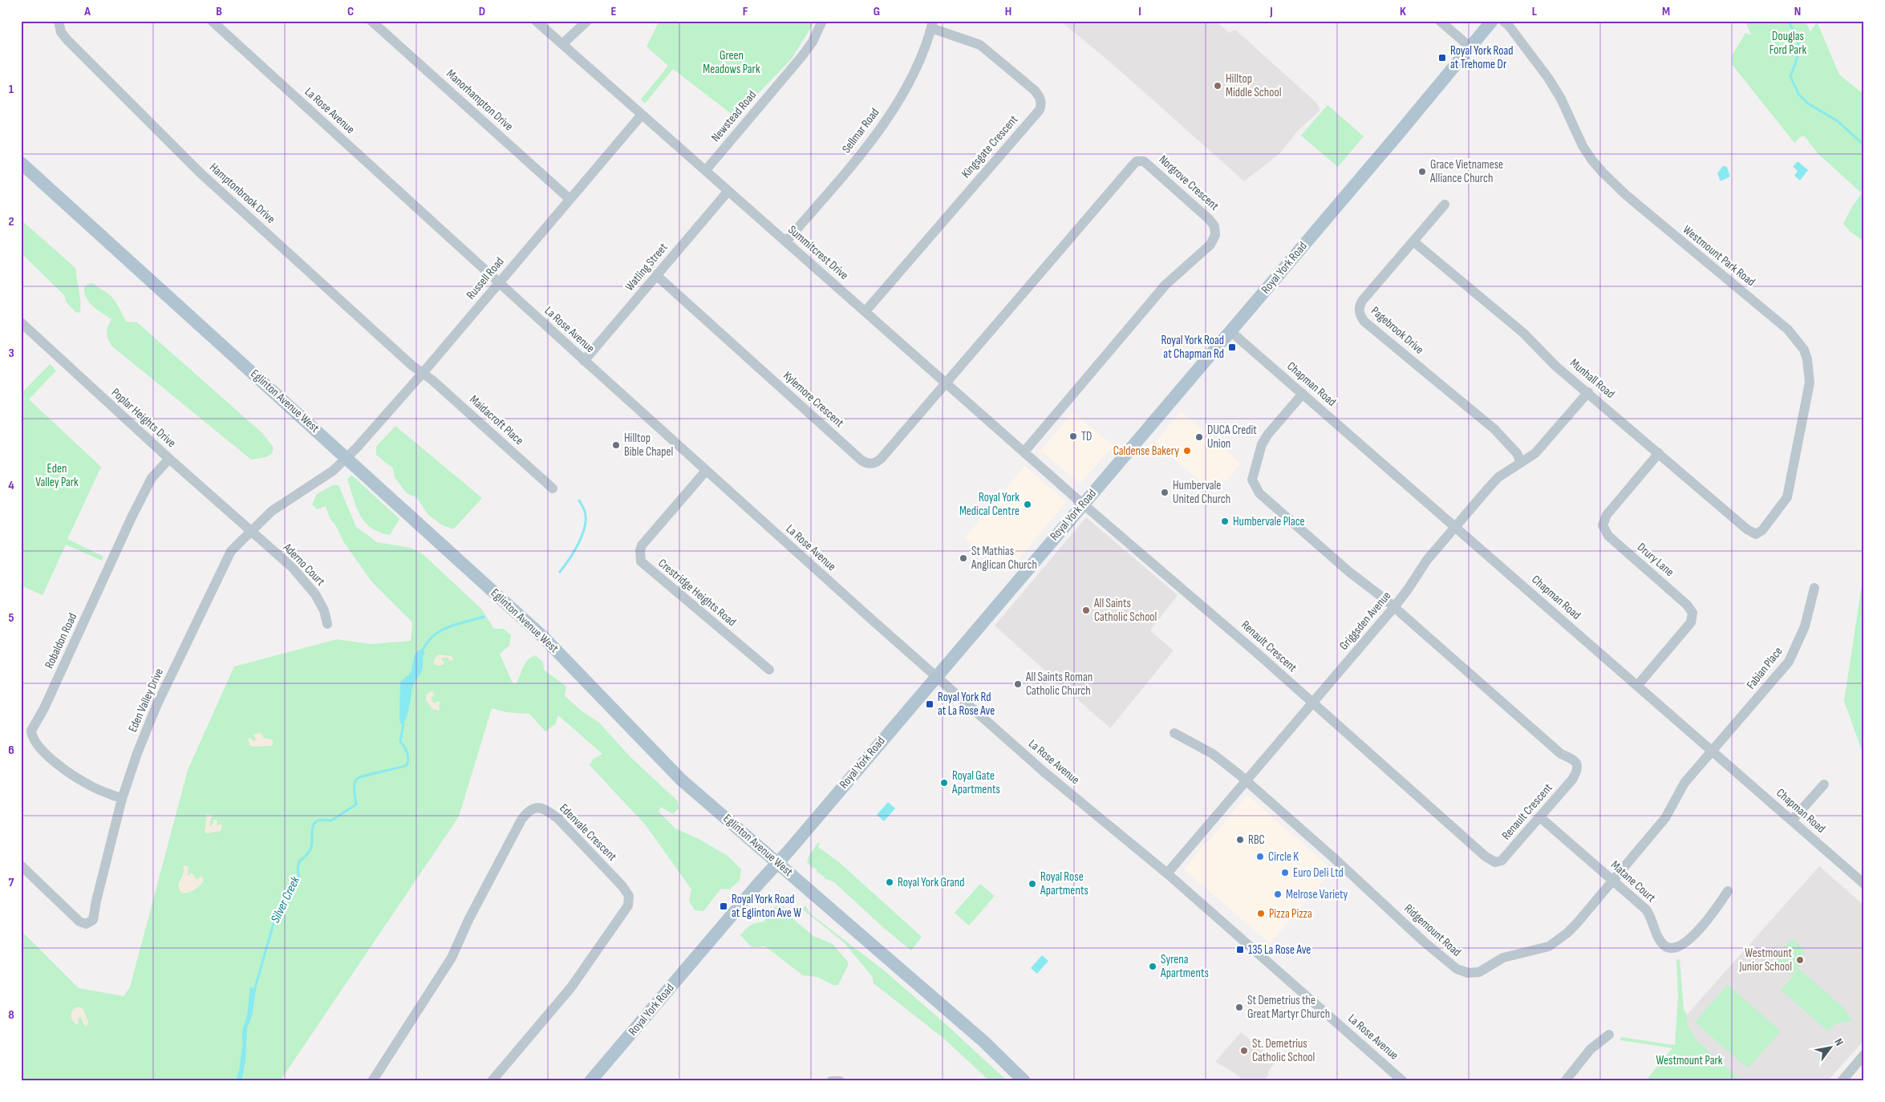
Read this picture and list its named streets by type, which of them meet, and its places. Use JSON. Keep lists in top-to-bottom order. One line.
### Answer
{"streets":{"main road":["Royal York Road","Eglinton Avenue West"],"street":["Manorhampton Drive","La Rose Avenue","Newstead Road","Sellmar Road","Kingsgate Crescent","Norgrove Crescent","Hamptonbrook Drive","Summitcrest Drive","Westmount Park Road","Watling Street","Russell Road","Pagebrook Drive","Munhall Road","Chapman Road","Kylemore Crescent","Poplar Heights Drive","Maidacroft Place","Drury Lane","Aderno Court","Crestridge Heights Road","Griggsden Avenue","Robaldon Road","Renault Crescent","Fabian Place","Eden Valley Drive","Edenvale Crescent","Matane Court","Ridgemount Road"]},"crossings":[["Manorhampton Drive","Russell Road"],["La Rose Avenue","Watling Street"],["La Rose Avenue","Royal York Road"],["La Rose Avenue","Russell Road"],["La Rose Avenue","Crestridge Heights Road"],["La Rose Avenue","Griggsden Avenue"],["Newstead Road","Summitcrest Drive"],["Sellmar Road","Kingsgate Crescent"],["Sellmar Road","Summitcrest Drive"],["Kingsgate Crescent","Summitcrest Drive"],["Norgrove Crescent","Summitcrest Drive"],["Norgrove Crescent","Kylemore Crescent"],["Hamptonbrook Drive","Russell Road"],["Hamptonbrook Drive","Maidacroft Place"],["Summitcrest Drive","Watling Street"],["Summitcrest Drive","Royal York Road"],["Summitcrest Drive","Russell Road"],["Summitcrest Drive","Kylemore Crescent"],["Summitcrest Drive","Renault Crescent"],["Westmount Park Road","Munhall Road"],["Watling Street","Kylemore Crescent"],["Royal York Road","Chapman Road"],["Royal York Road","Eglinton Avenue West"],["Royal York Road","Renault Crescent"],["Russell Road","Eglinton Avenue West"],["Russell Road","Maidacroft Place"],["Russell Road","Eden Valley Drive"],["Pagebrook Drive","Munhall Road"],["Pagebrook Drive","Griggsden Avenue"],["Munhall Road","Drury Lane"],["Munhall Road","Griggsden Avenue"],["Chapman Road","Drury Lane"],["Chapman Road","Griggsden Avenue"],["Chapman Road","Renault Crescent"],["Chapman Road","Fabian Place"],["Chapman Road","Ridgemount Road"],["Eglinton Avenue West","Eden Valley Drive"],["Poplar Heights Drive","Aderno Court"],["Poplar Heights Drive","Robaldon Road"],["Poplar Heights Drive","Eden Valley Drive"],["Aderno Court","Eden Valley Drive"],["Griggsden Avenue","Renault Crescent"],["Griggsden Avenue","Ridgemount Road"],["Robaldon Road","Eden Valley Drive"],["Renault Crescent","Matane Court"],["Fabian Place","Ridgemount Road"],["Matane Court","Ridgemount Road"]],"water":["Silver Creek"],"parks":["Douglas Ford Park","Green Meadows Park","Eden Valley Park","Westmount Park"],"places":{"transit":["Royal York Road at Trehome Dr","Royal York Road at Chapman Rd","Royal York Rd at La Rose Ave","Royal York Road at Eglinton Ave W","135 La Rose Ave"],"other":["Hilltop Middle School","Grace Vietnamese Alliance Church","TD","DUCA Credit Union","Hilltop Bible Chapel","Caldense Bakery","Humbervale United Church","Royal York Medical Centre","Humbervale Place","St Mathias Anglican Church","All Saints Catholic School","All Saints Roman Catholic Church","Royal Gate Apartments","RBC","Circle K","Euro Deli Ltd","Royal York Grand","Royal Rose Apartments","Melrose Variety","Pizza Pizza","Westmount Junior School","Syrena Apartments","St Demetrius the Great Martyr Church","St. Demetrius Catholic School"]},"north":"top right","grid":{"columns":["A","B","C","D","E","F","G","H","I","J","K","L","M","N"],"rows":["1","2","3","4","5","6","7","8"]}}
